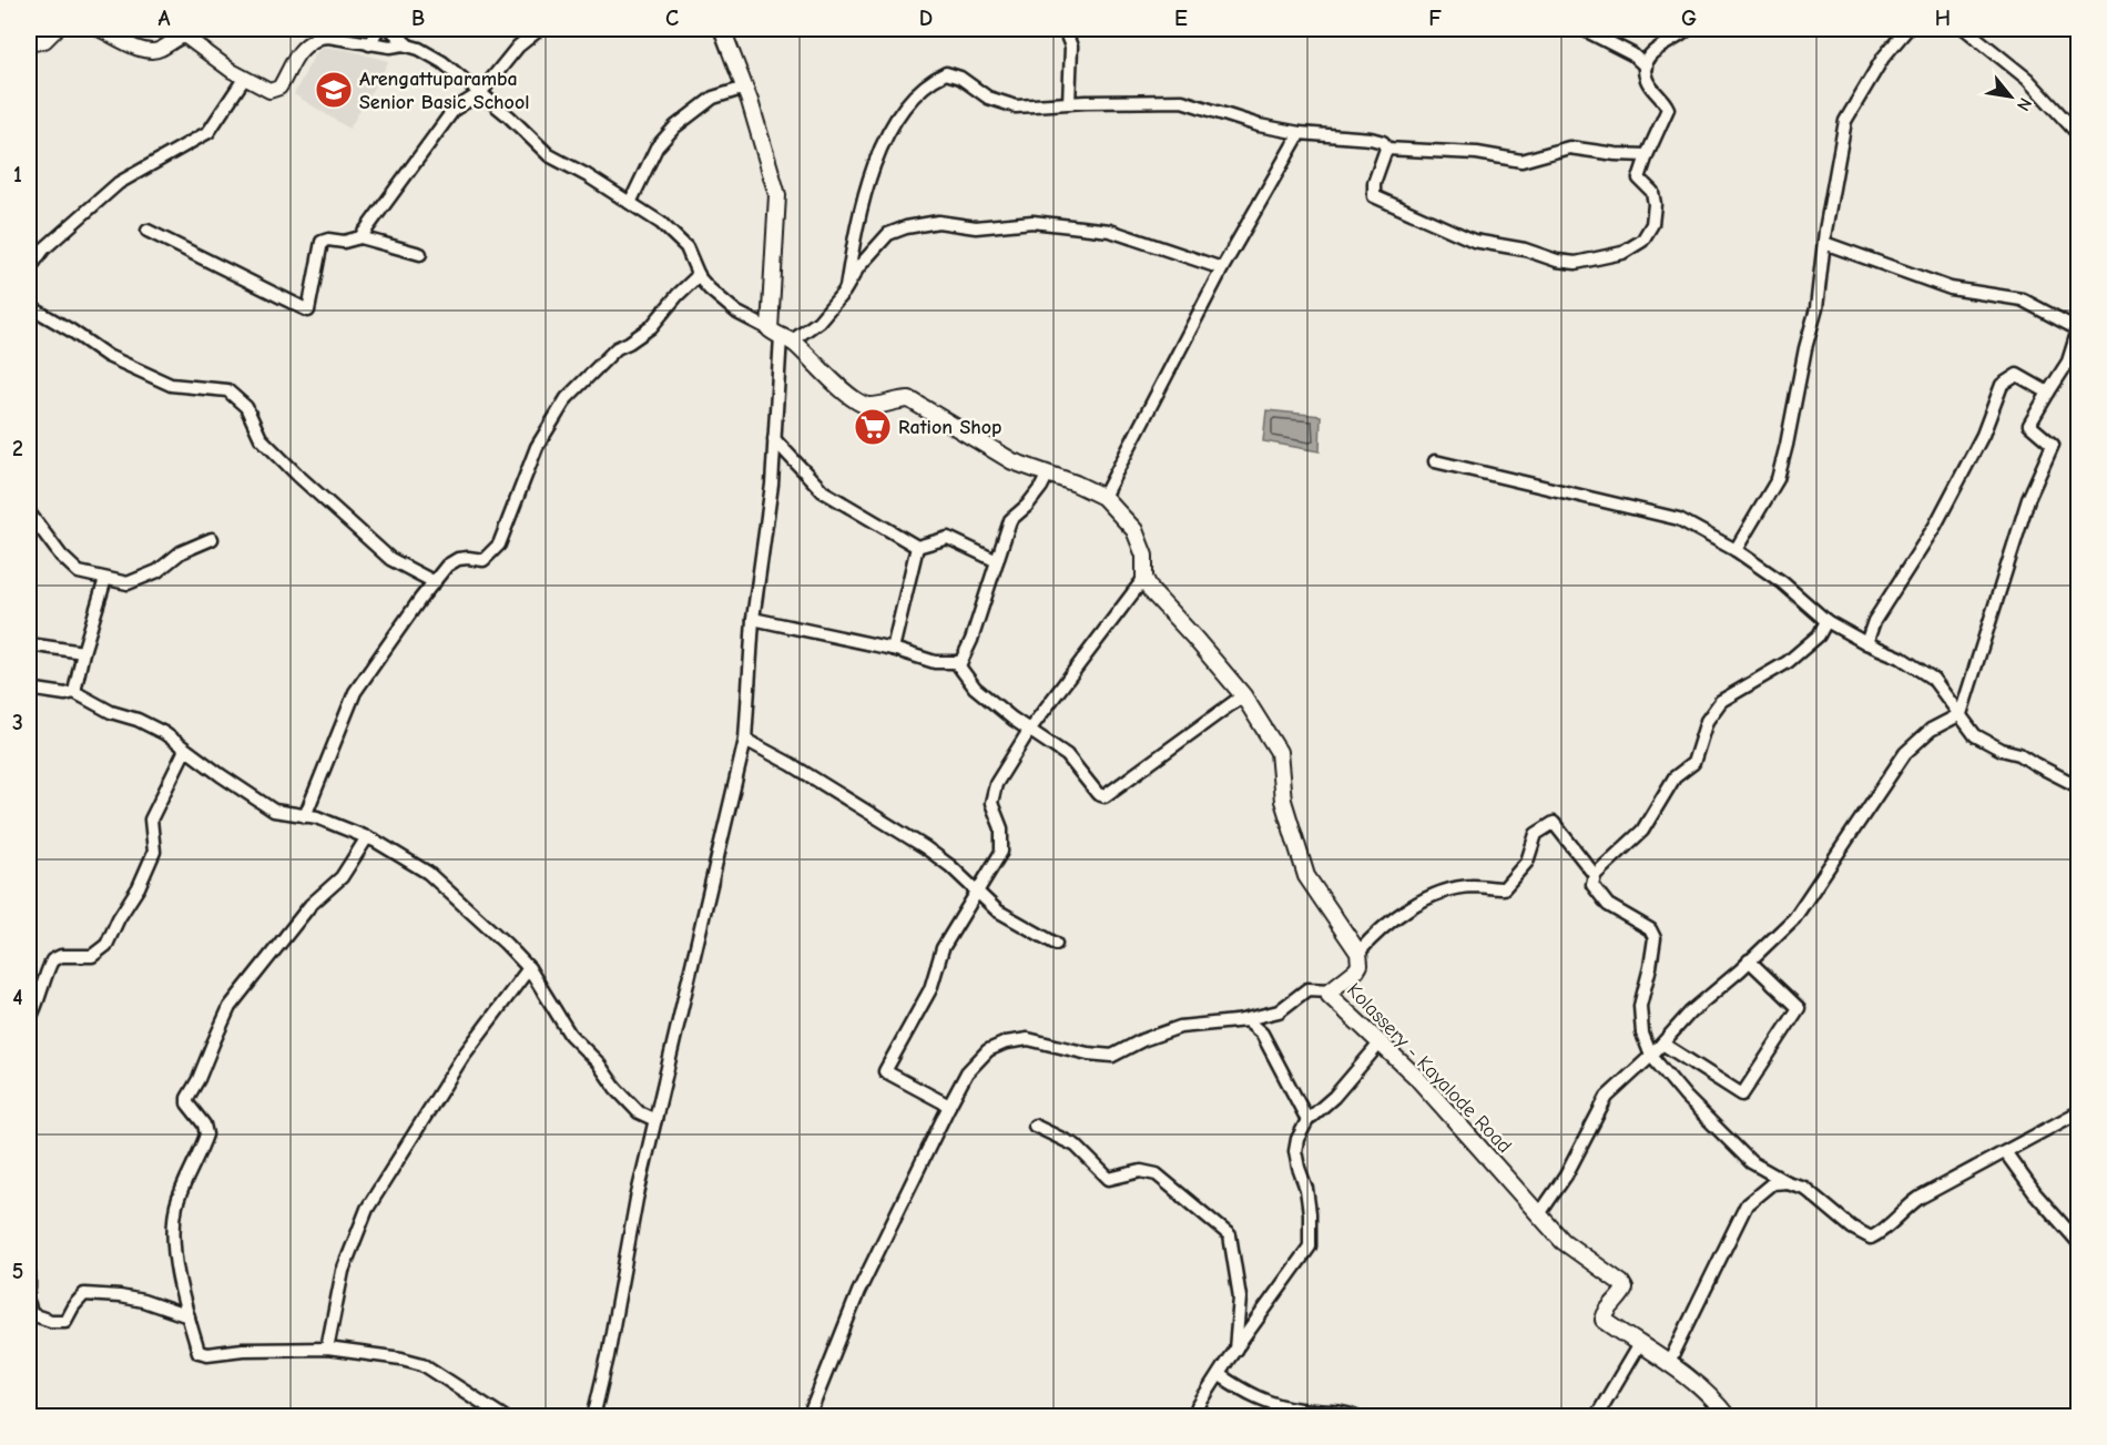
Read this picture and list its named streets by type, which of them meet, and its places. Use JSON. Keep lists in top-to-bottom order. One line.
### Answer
{"streets":{"main road":["Kolassery - Kayalode Road"]},"places":{"school or university":["Arengattuparamba Senior Basic School"],"supermarket":["Ration Shop"]},"north":"bottom right","grid":{"columns":["A","B","C","D","E","F","G","H"],"rows":["1","2","3","4","5"]}}
